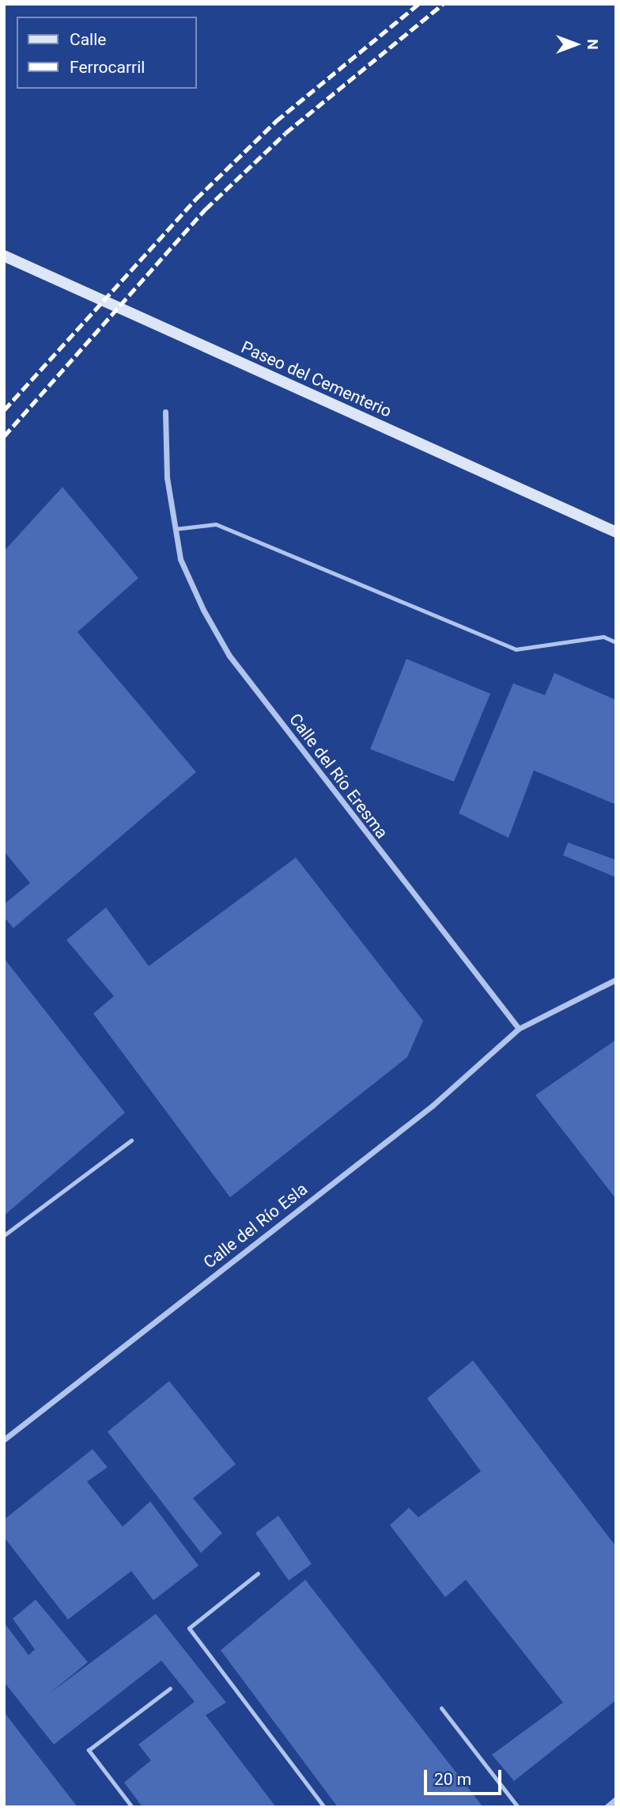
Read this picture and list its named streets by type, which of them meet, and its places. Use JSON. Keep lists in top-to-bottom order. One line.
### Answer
{"streets":{"main road":["Paseo del Cementerio"],"street":["Calle del Río Eresma","Calle del Río Esla"]},"crossings":[["Calle del Río Eresma","Calle del Río Esla"]],"legend":["Calle","Ferrocarril"],"scale_bar":"20 m","north":"right"}
